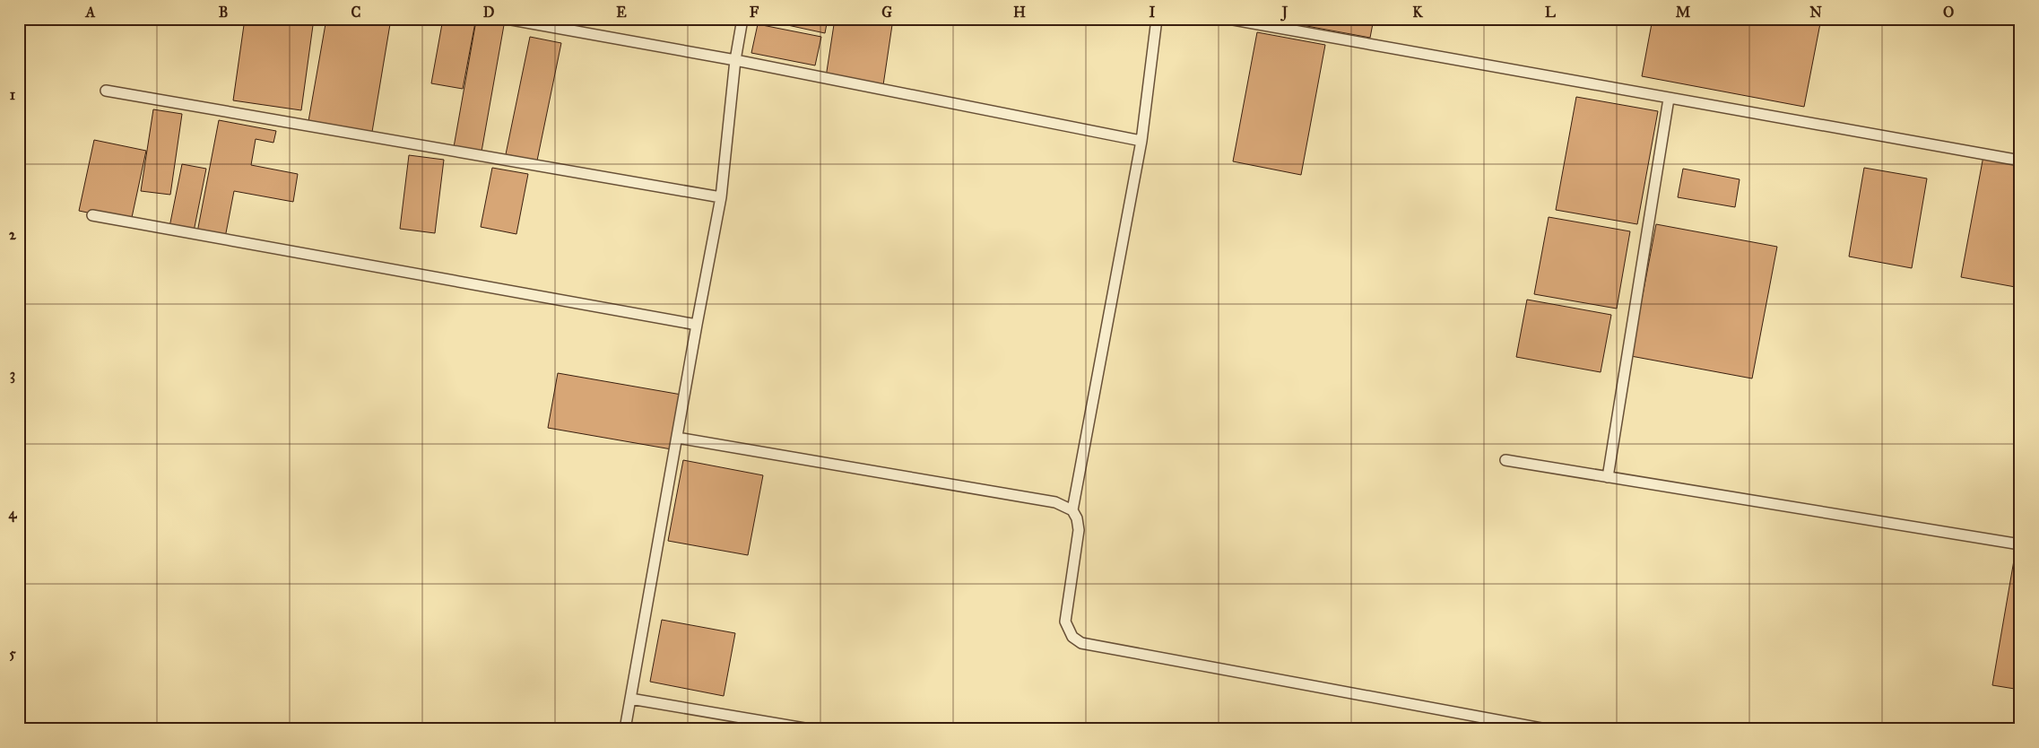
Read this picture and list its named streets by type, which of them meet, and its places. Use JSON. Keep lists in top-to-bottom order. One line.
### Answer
{"grid":{"columns":["A","B","C","D","E","F","G","H","I","J","K","L","M","N","O"],"rows":["1","2","3","4","5"]}}
